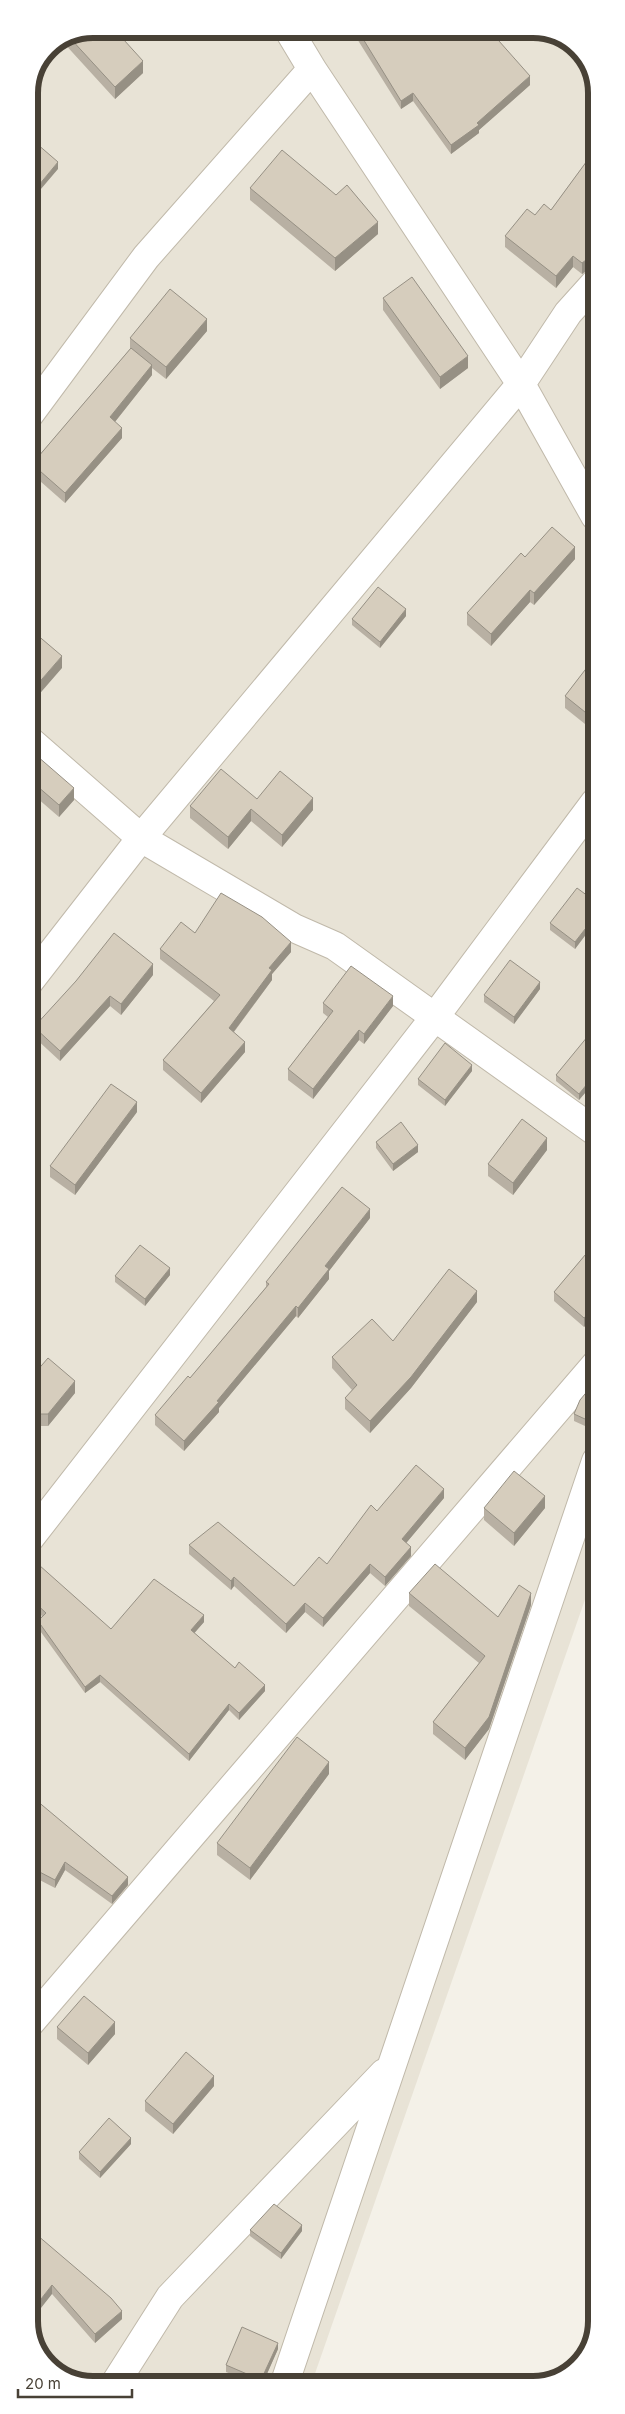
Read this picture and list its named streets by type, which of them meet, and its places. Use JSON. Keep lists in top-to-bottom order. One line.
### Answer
{"scale_bar":"20 m"}
